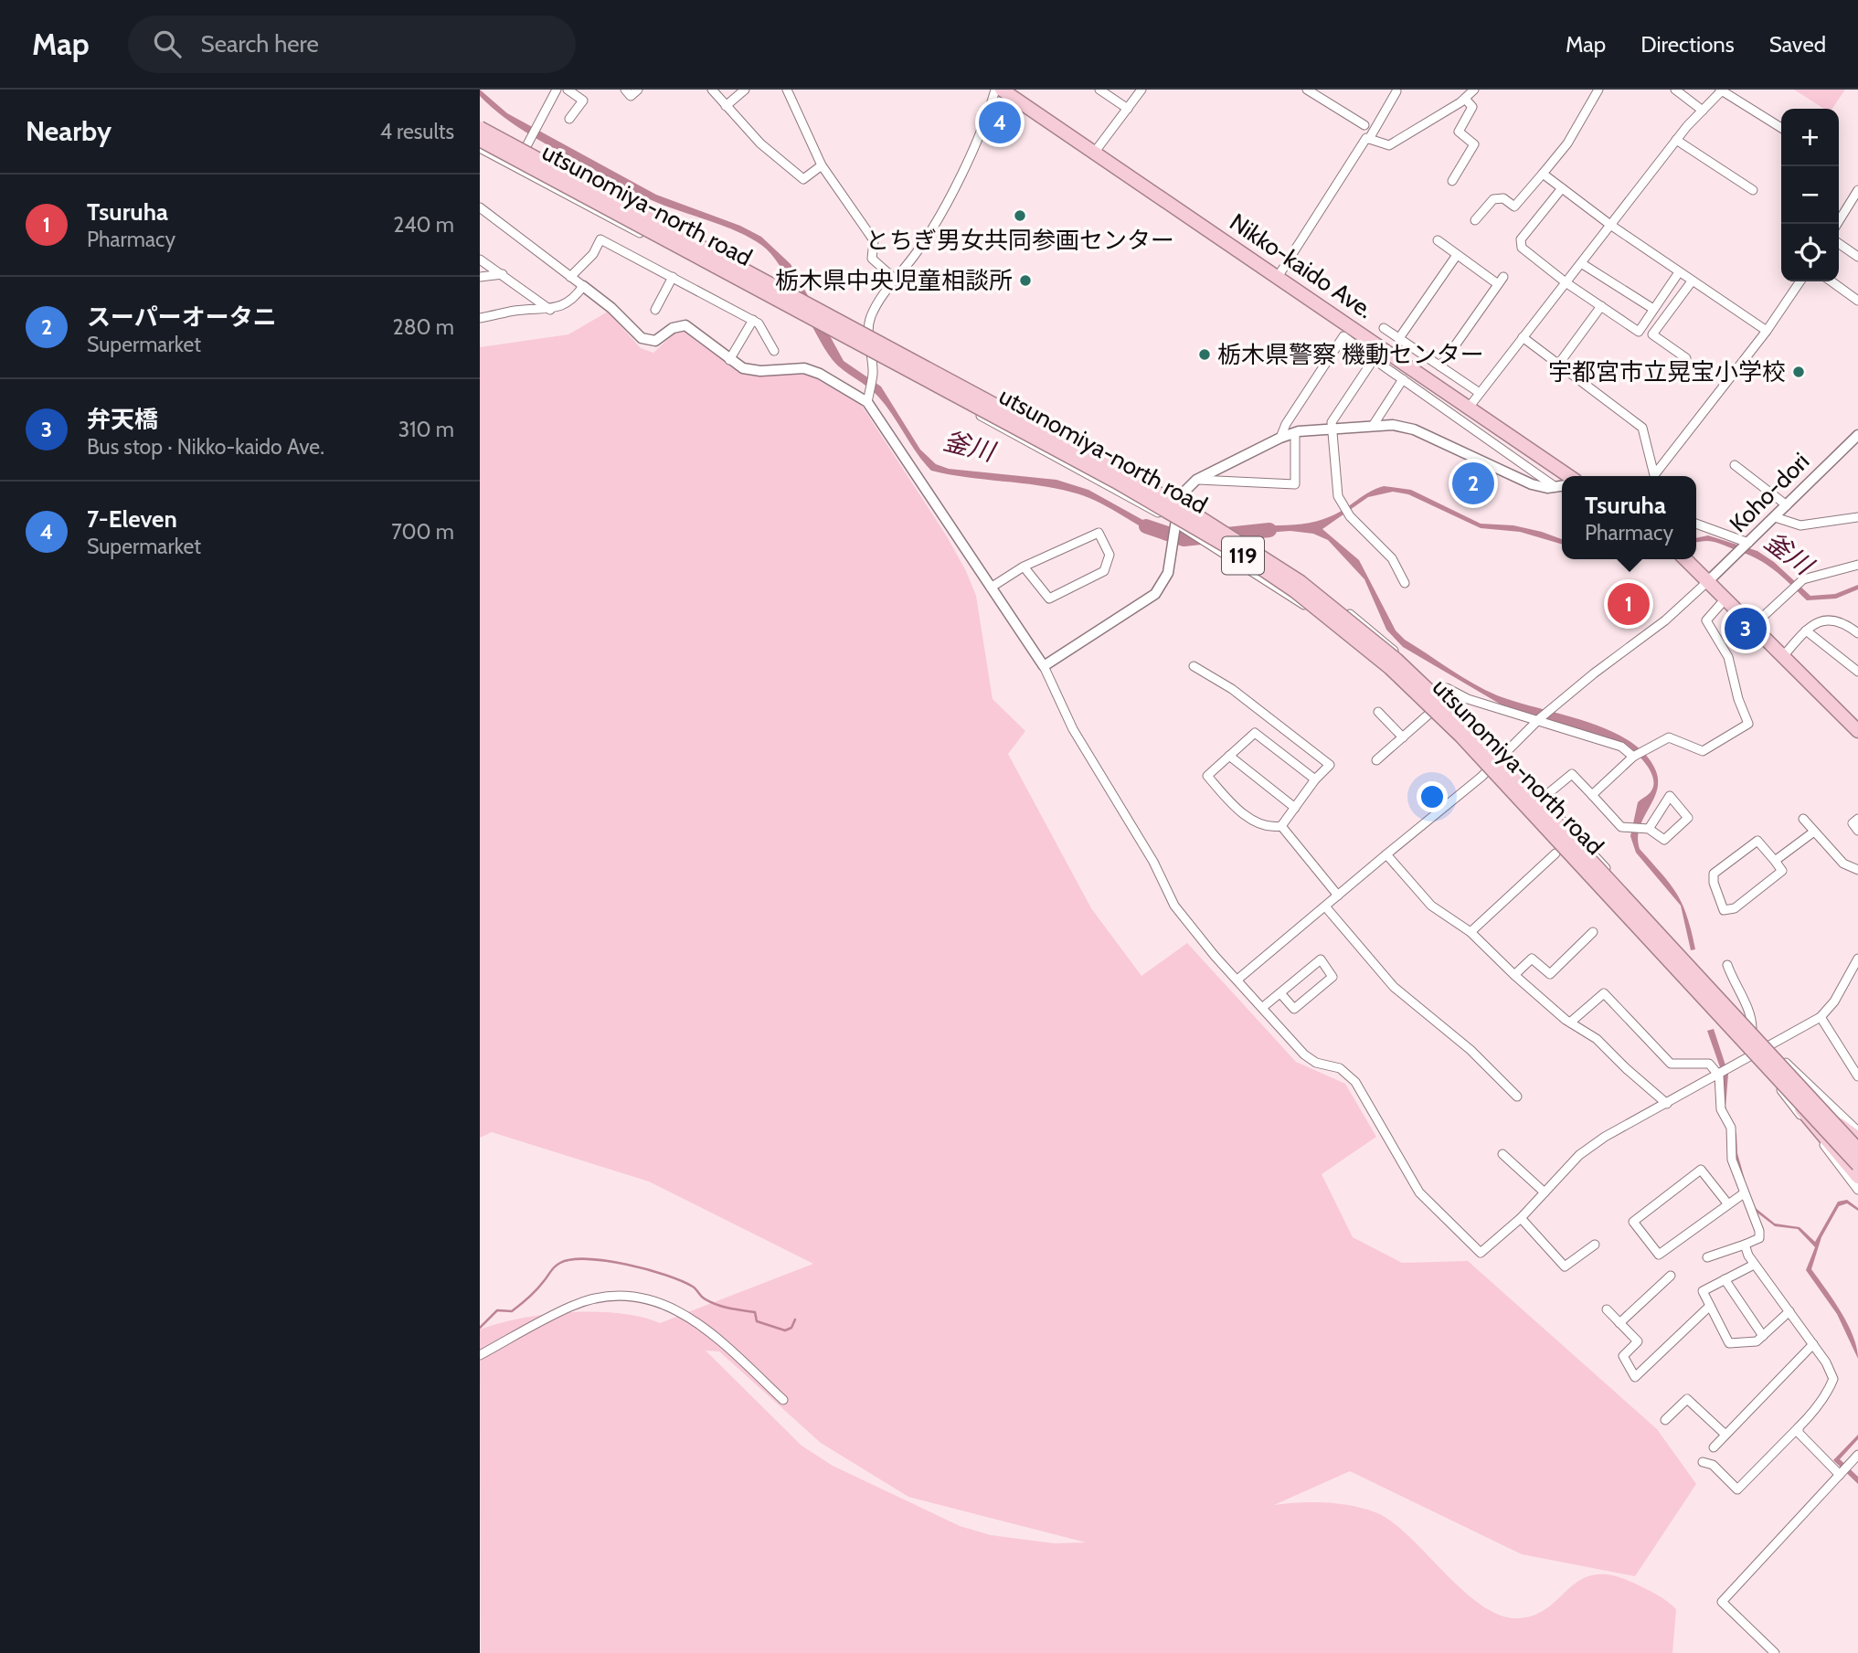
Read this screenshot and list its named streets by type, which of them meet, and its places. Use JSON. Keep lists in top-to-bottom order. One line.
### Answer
{"streets":{"highway":["utsunomiya-north road","Nikko-kaido Ave.","119"],"street":["Koho-dori"]},"water":["釜川"],"places":["とちぎ男女共同参画センター","栃木県中央児童相談所","栃木県警察 機動センター","宇都宮市立晃宝小学校"],"page":{"header":"Map","search":"Search here","nav":["Map","Directions","Saved"],"heading":["Nearby","4 results"],"pins":["4","2","1","3"],"map_buttons":["+","−"],"list":[{"mark":"1","name":"Tsuruha","note":"Pharmacy","value":"240 m"},{"mark":"2","name":"スーパーオータニ","note":"Supermarket","value":"280 m"},{"mark":"3","name":"弁天橋","note":"Bus stop · Nikko-kaido Ave.","value":"310 m"},{"mark":"4","name":"7-Eleven","note":"Supermarket","value":"700 m"}],"popup":["Tsuruha","Pharmacy"]}}
